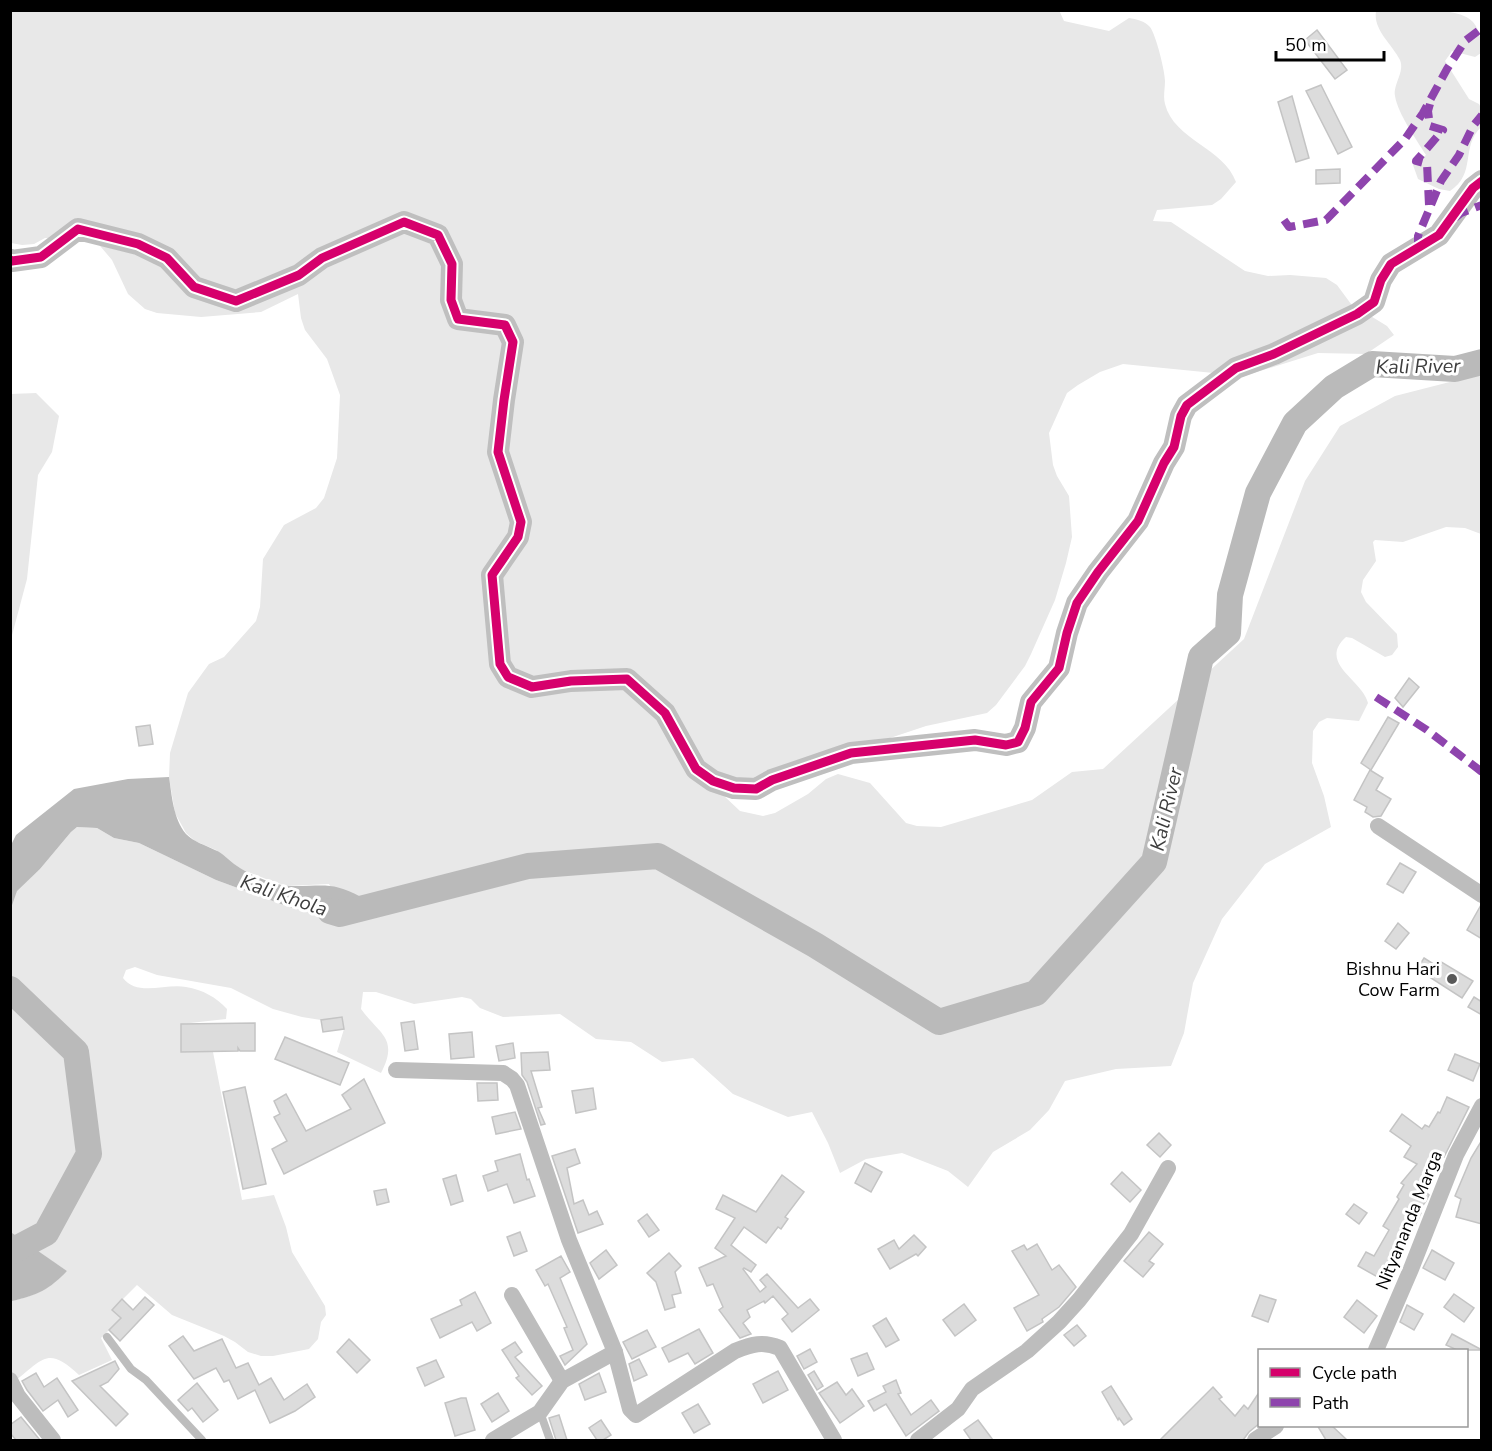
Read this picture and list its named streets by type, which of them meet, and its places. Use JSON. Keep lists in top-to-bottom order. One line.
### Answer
{"streets":{"street":["Nityananda Marga"]},"water":["Kali River","Kali Khola"],"places":["Bishnu Hari Cow Farm"],"legend":["Cycle path","Path"],"scale_bar":"50 m"}
